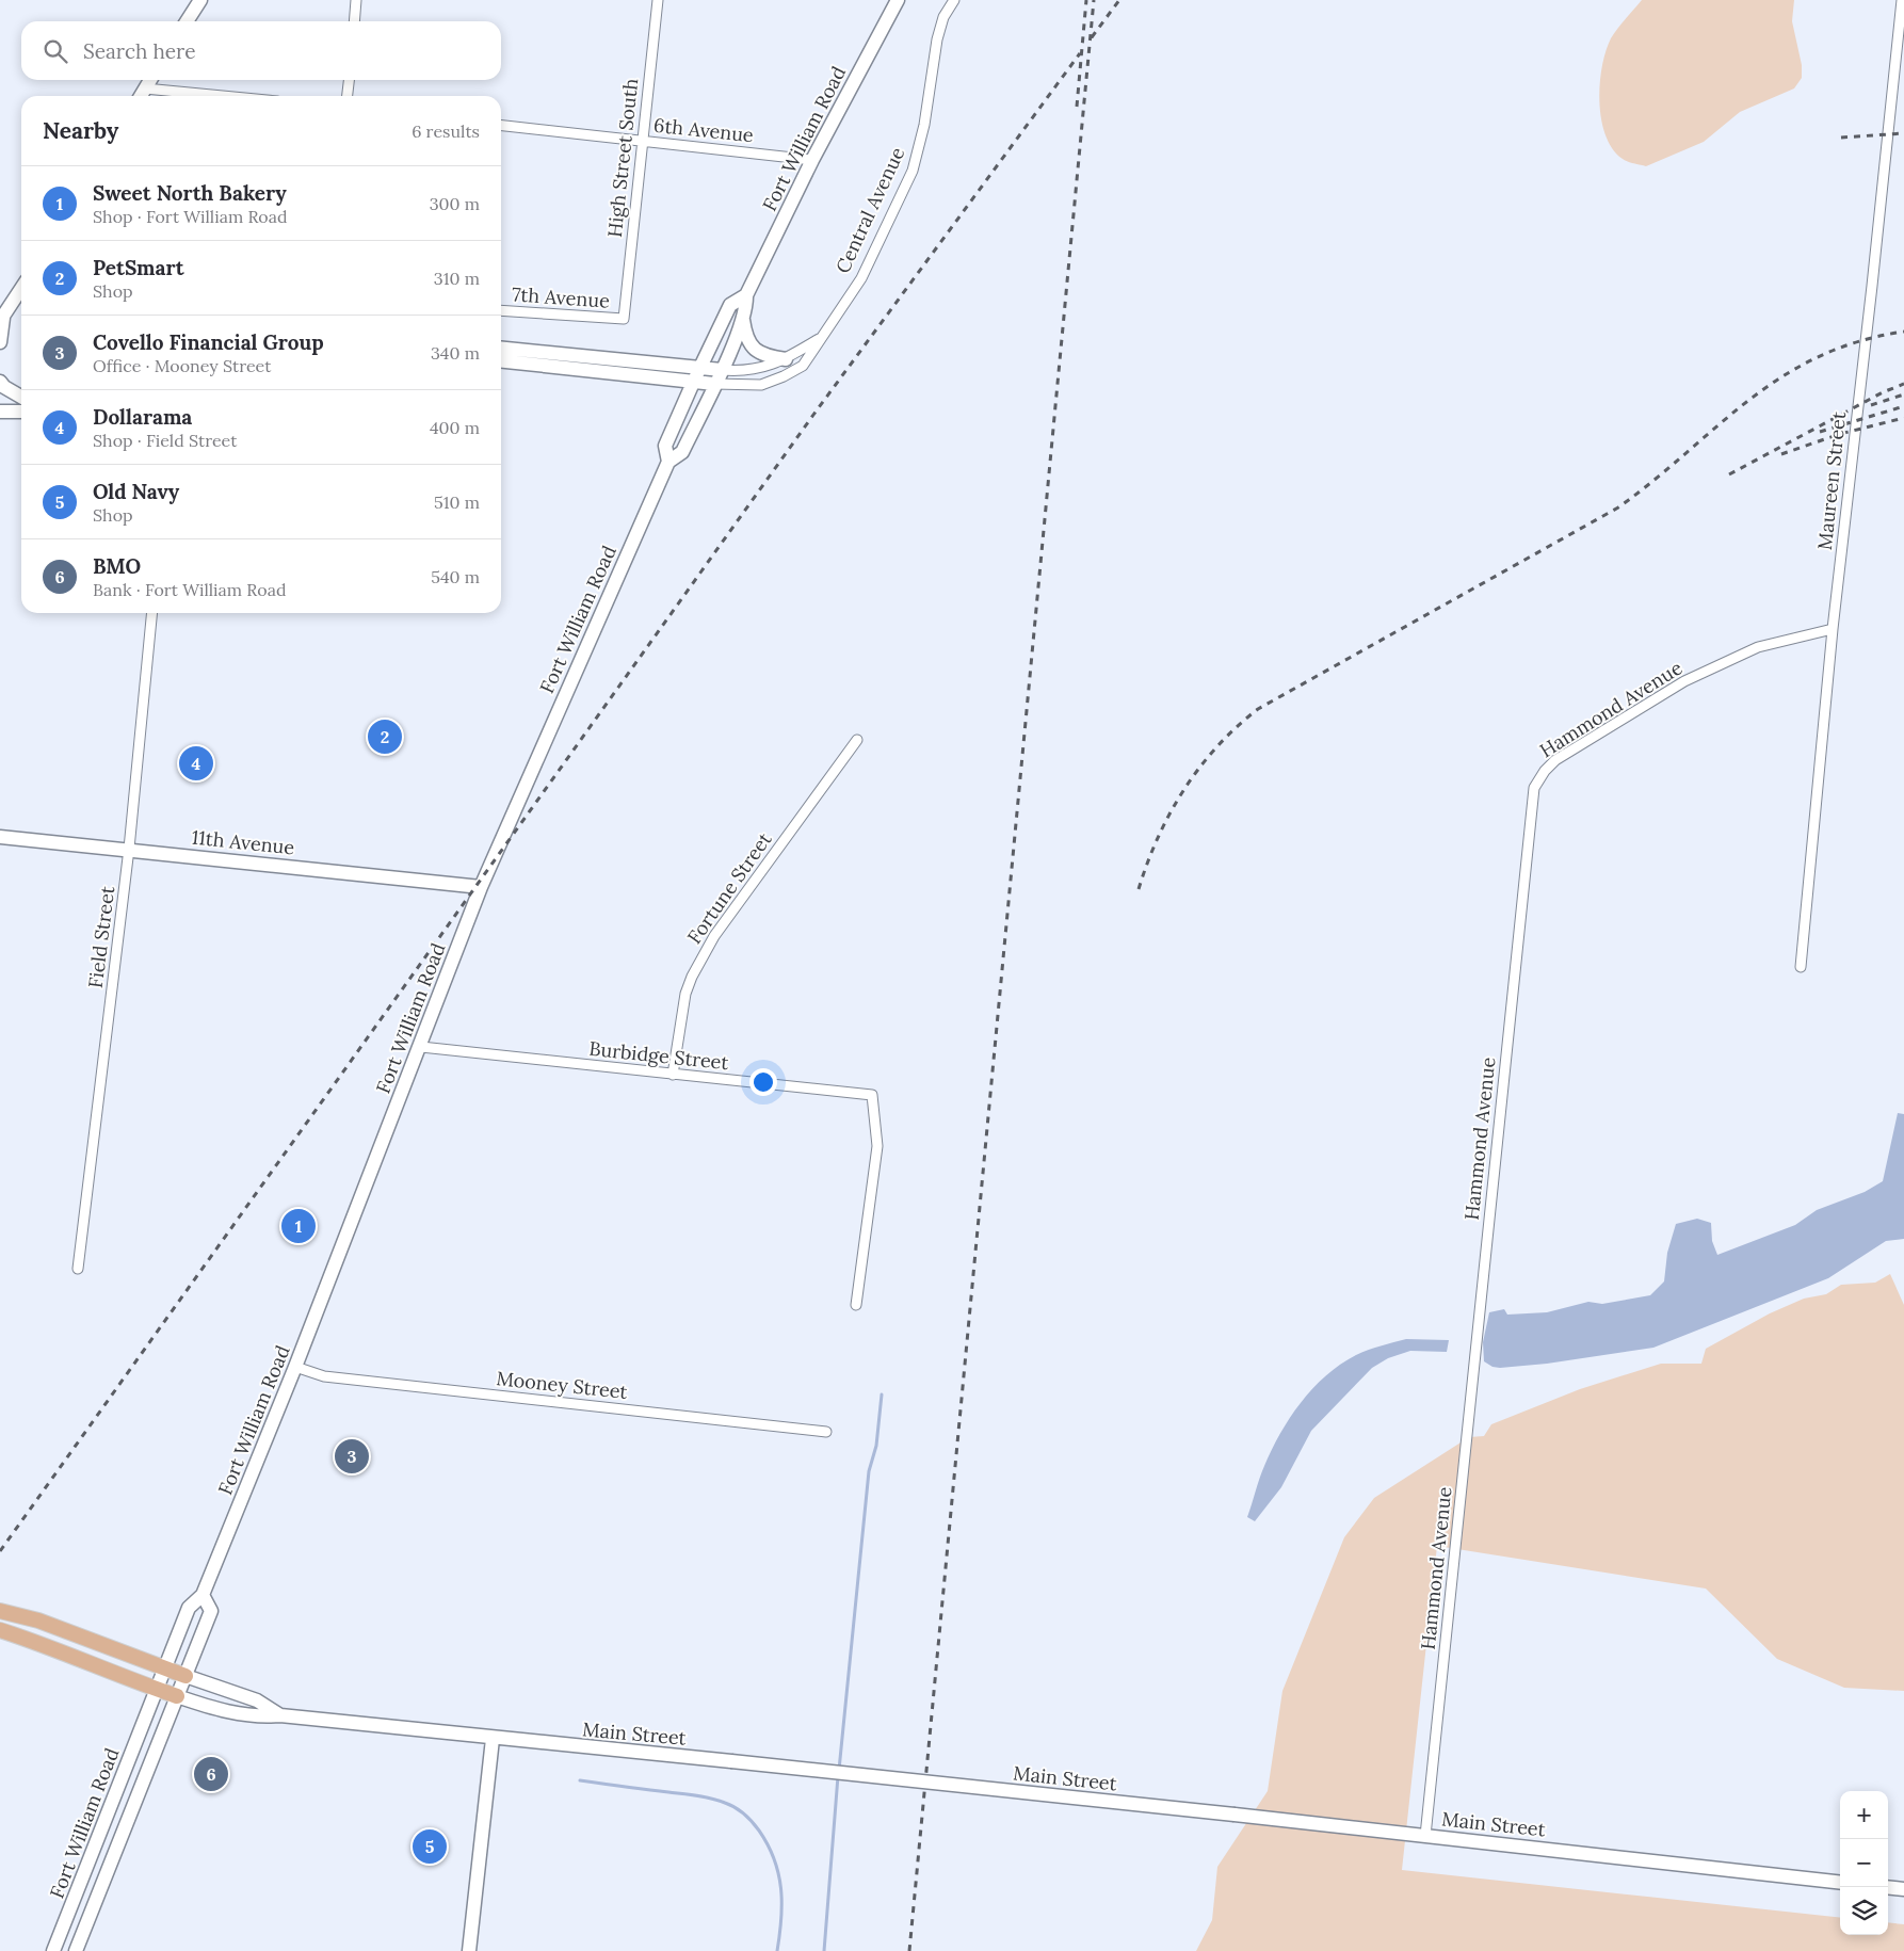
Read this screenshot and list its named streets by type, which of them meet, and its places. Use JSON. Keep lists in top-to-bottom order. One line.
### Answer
{"streets":{"main road":["Fort William Road","Central Avenue","11th Avenue","Main Street"],"street":["6th Avenue","High Street South","7th Avenue","Maureen Street","Hammond Avenue","Fortune Street","Field Street","Burbidge Street","Mooney Street"]},"crossings":[["6th Avenue","Fort William Road"],["6th Avenue","High Street South"],["Fort William Road","Central Avenue"],["Fort William Road","11th Avenue"],["Fort William Road","Burbidge Street"],["Fort William Road","Mooney Street"],["Fort William Road","Main Street"],["High Street South","7th Avenue"],["Maureen Street","Hammond Avenue"],["Hammond Avenue","Main Street"],["11th Avenue","Field Street"],["Fortune Street","Burbidge Street"]],"page":{"search":"Search here","heading":["Nearby","6 results"],"list":[{"mark":"1","name":"Sweet North Bakery","note":"Shop · Fort William Road","value":"300 m"},{"mark":"2","name":"PetSmart","note":"Shop","value":"310 m"},{"mark":"3","name":"Covello Financial Group","note":"Office · Mooney Street","value":"340 m"},{"mark":"4","name":"Dollarama","note":"Shop · Field Street","value":"400 m"},{"mark":"5","name":"Old Navy","note":"Shop","value":"510 m"},{"mark":"6","name":"BMO","note":"Bank · Fort William Road","value":"540 m"}],"pins":["2","4","1","3","6","5"],"map_buttons":["+","−"]}}
